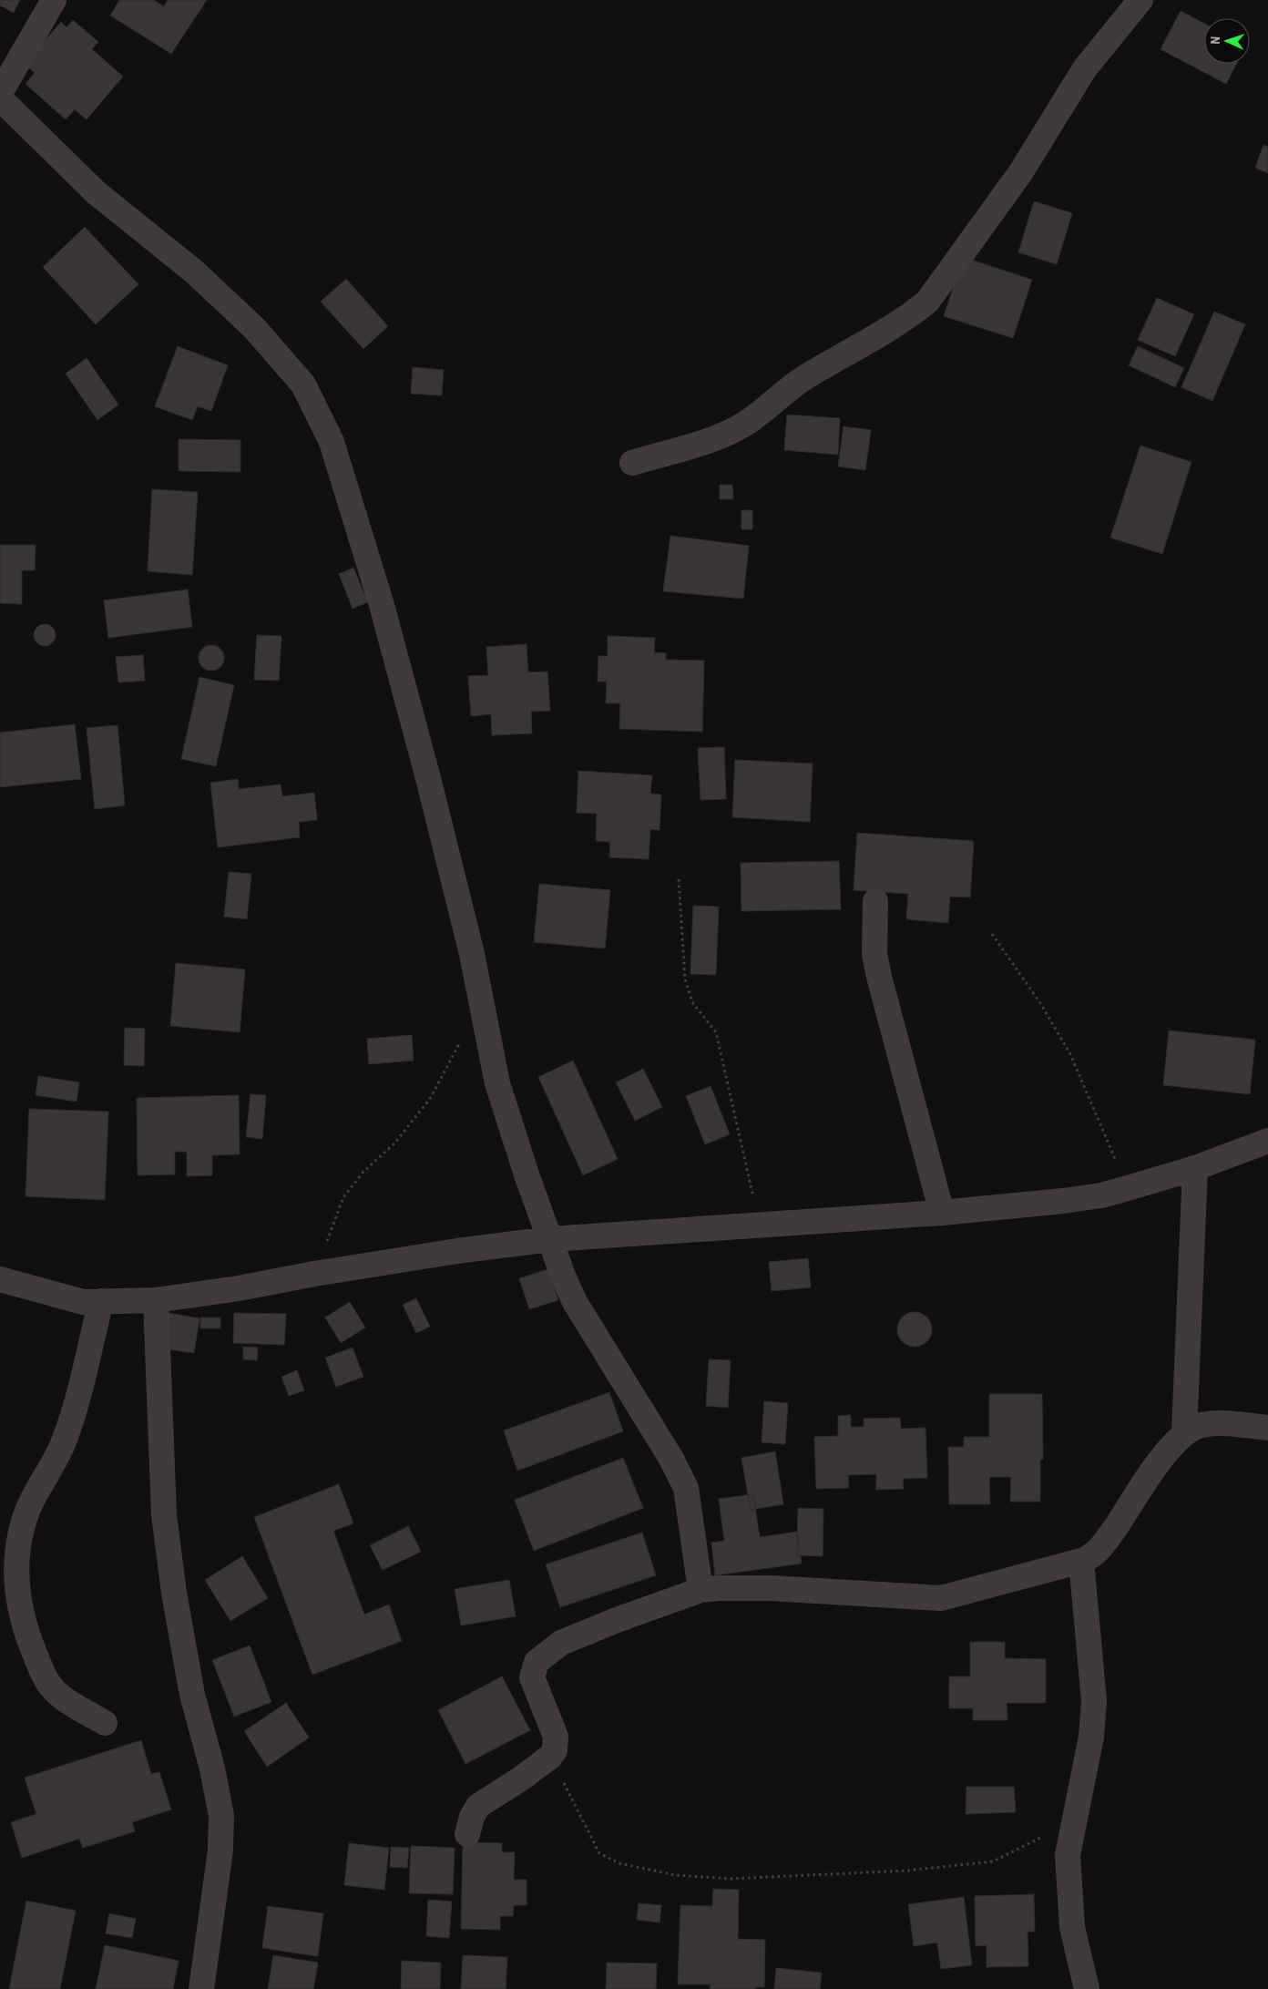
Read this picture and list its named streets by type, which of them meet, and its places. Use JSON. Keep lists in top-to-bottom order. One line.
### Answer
{"north":"left"}
